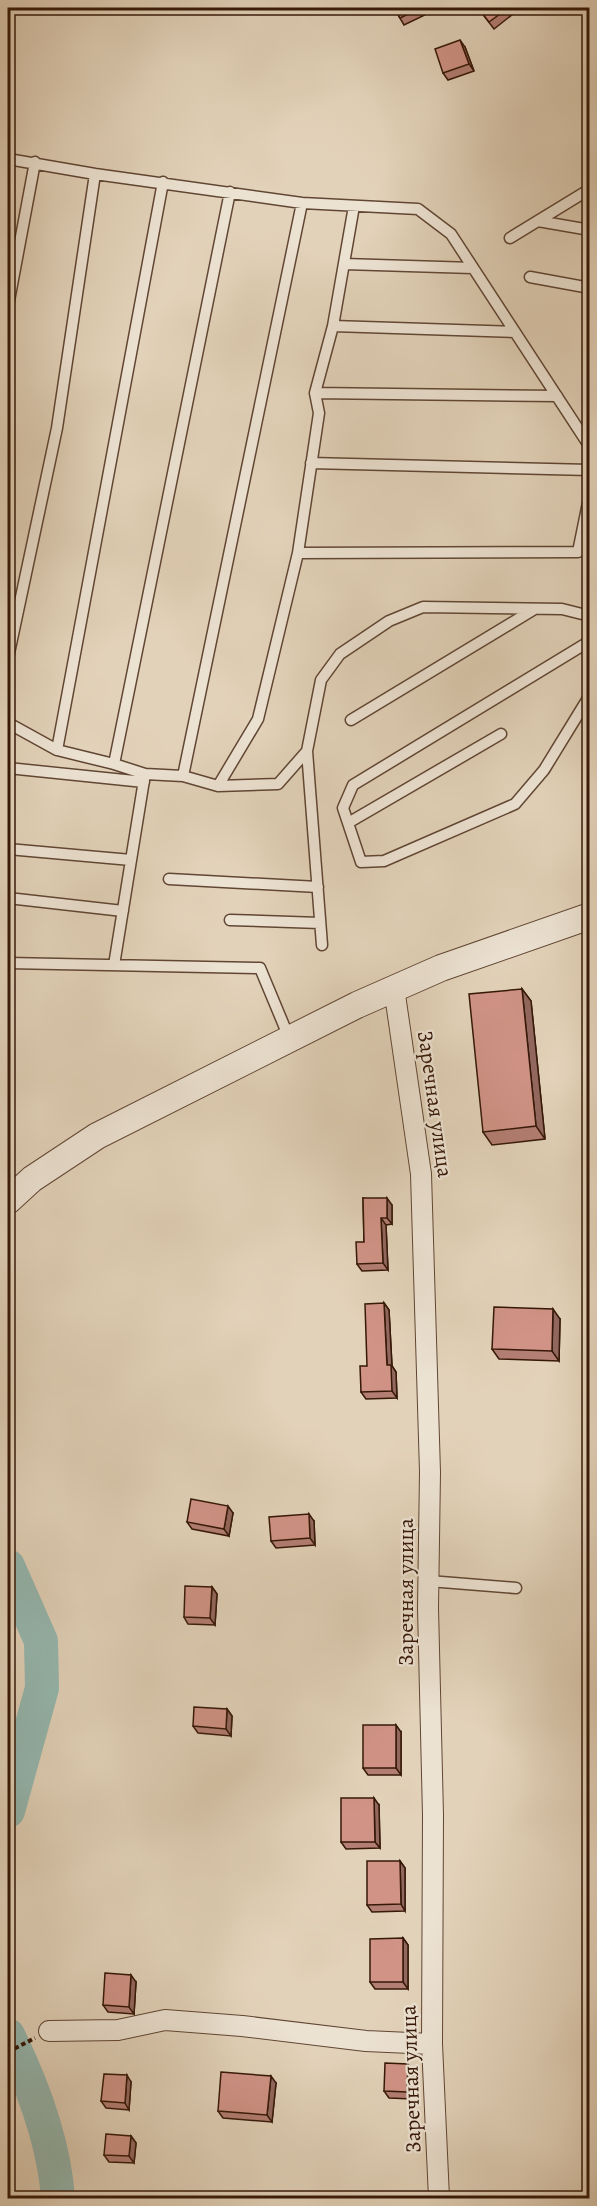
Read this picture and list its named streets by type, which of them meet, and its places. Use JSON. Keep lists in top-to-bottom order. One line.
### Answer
{"streets":{"street":["Заречная улица"]}}
